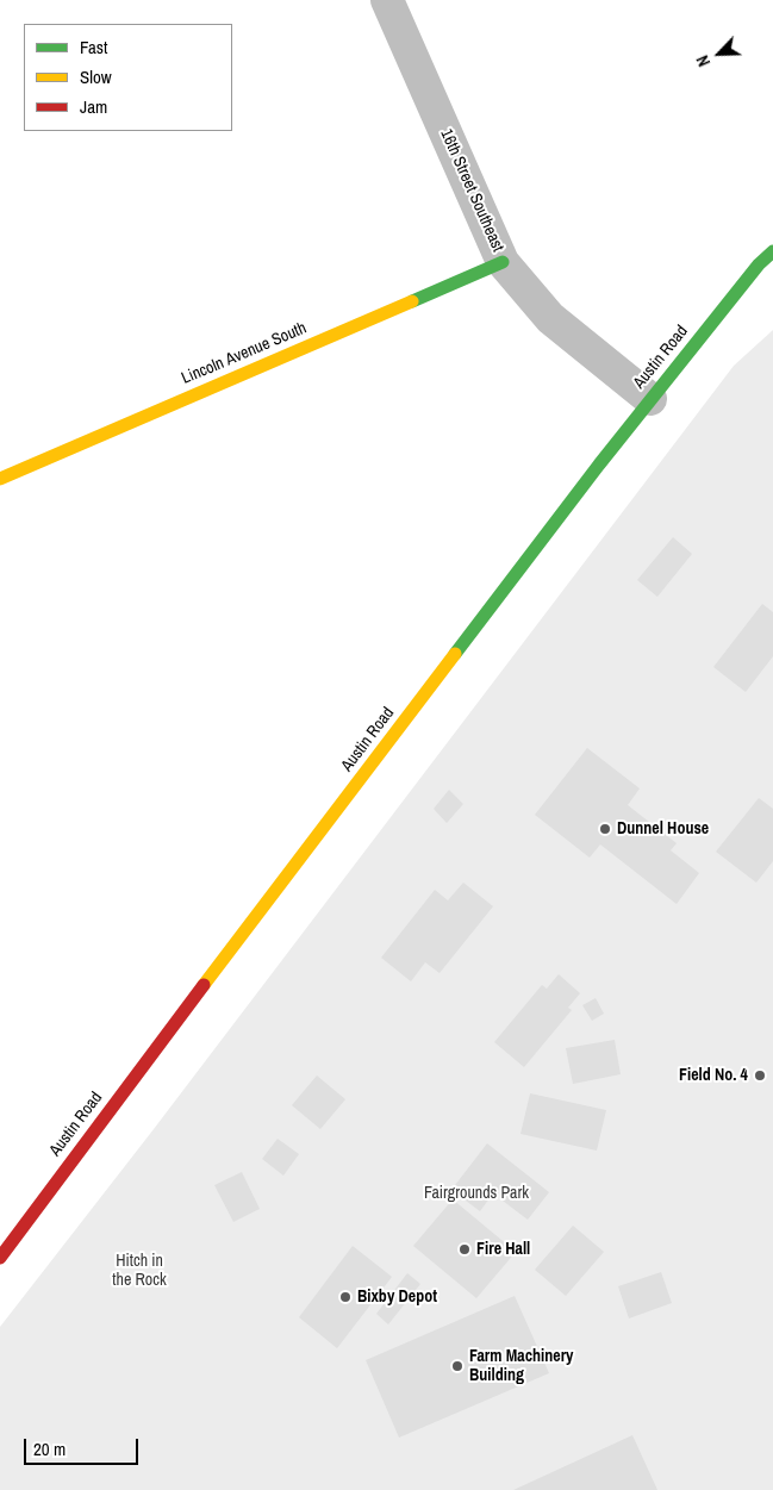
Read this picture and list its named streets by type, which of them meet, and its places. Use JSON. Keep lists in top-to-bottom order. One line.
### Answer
{"streets":{"street":["16th Street Southeast","Lincoln Avenue South","Austin Road"]},"crossings":[["16th Street Southeast","Lincoln Avenue South"],["16th Street Southeast","Austin Road"]],"parks":["Fairgrounds Park","Hitch in the Rock"],"places":["Dunnel House","Field No. 4","Fire Hall","Bixby Depot","Farm Machinery Building"],"legend":["Fast","Slow","Jam"],"scale_bar":"20 m","north":"bottom left"}
